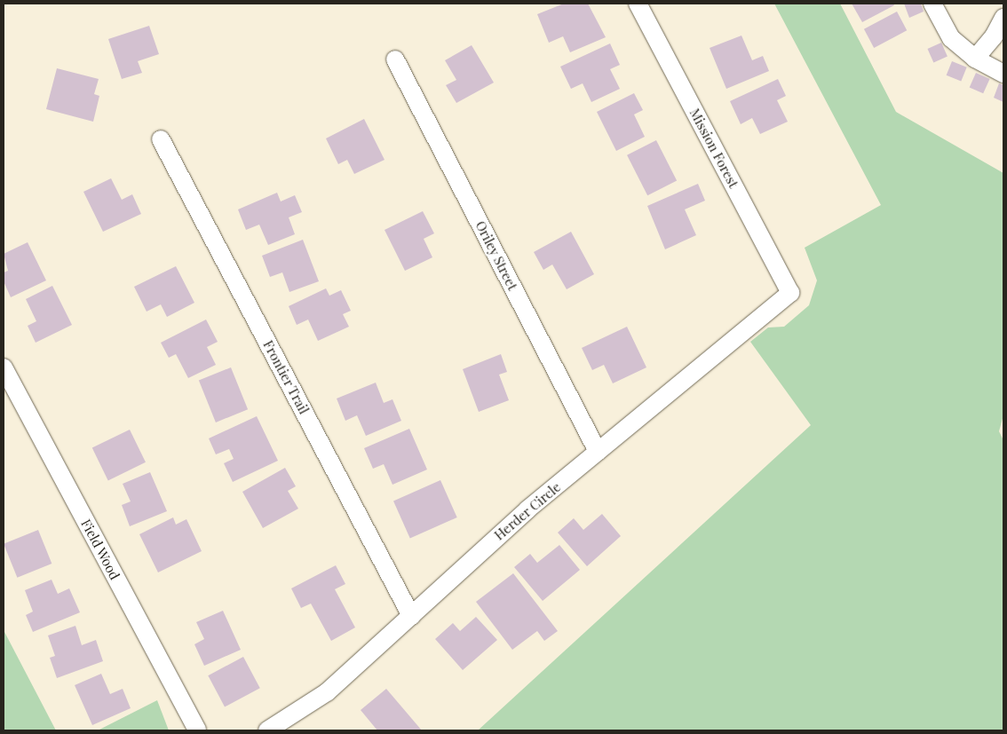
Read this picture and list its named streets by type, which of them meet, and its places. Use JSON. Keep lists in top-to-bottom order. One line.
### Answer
{"streets":{"street":["Mission Forest","Oriley Street","Frontier Trail","Herder Circle","Field Wood"]},"crossings":[["Mission Forest","Herder Circle"],["Oriley Street","Herder Circle"],["Frontier Trail","Herder Circle"]]}
